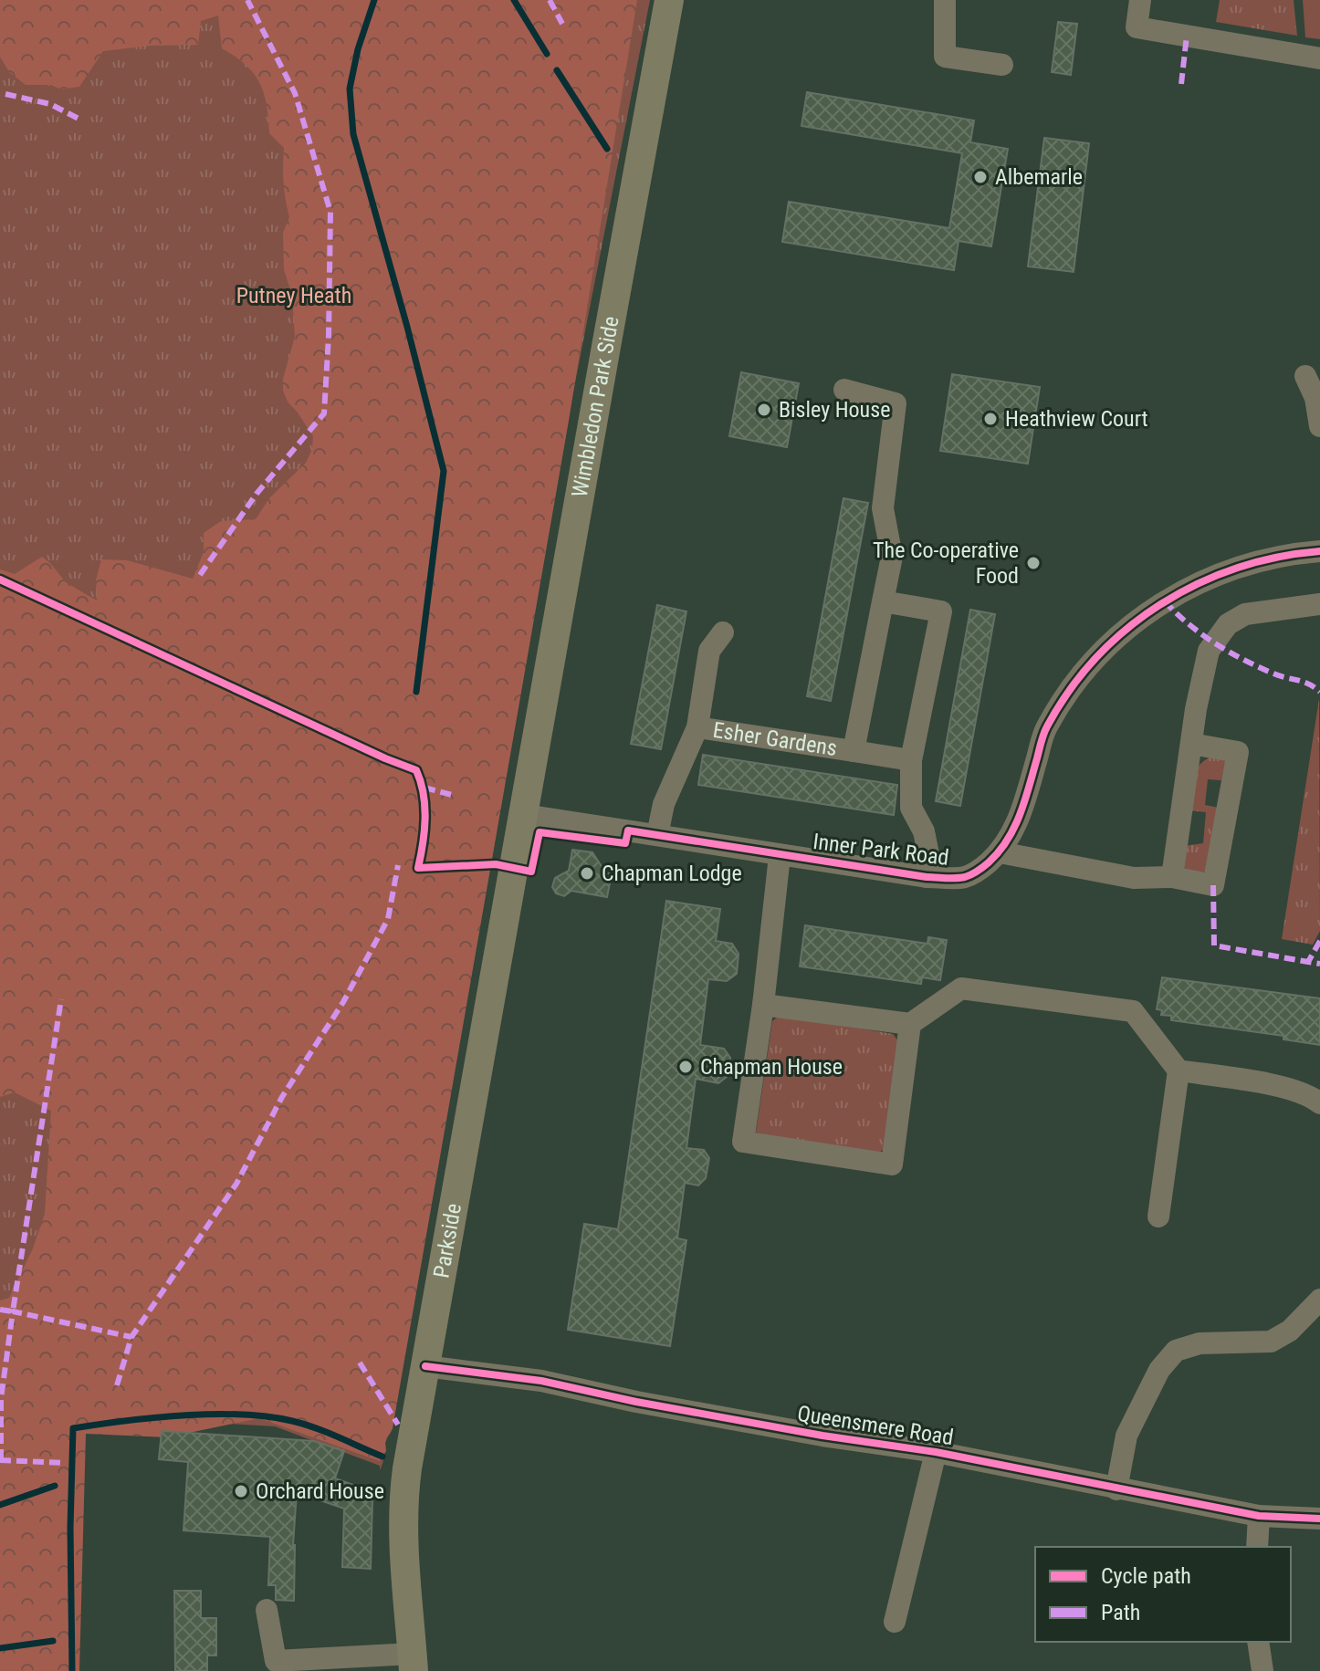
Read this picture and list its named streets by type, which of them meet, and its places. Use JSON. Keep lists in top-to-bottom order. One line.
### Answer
{"streets":{"main road":["Wimbledon Park Side","Parkside"],"street":["Esher Gardens","Inner Park Road","Queensmere Road"]},"crossings":[["Wimbledon Park Side","Inner Park Road"],["Wimbledon Park Side","Parkside"],["Esher Gardens","Inner Park Road"],["Inner Park Road","Parkside"],["Parkside","Queensmere Road"]],"parks":["Putney Heath"],"places":["Albemarle","Bisley House","Heathview Court","The Co-operative Food","Chapman Lodge","Chapman House","Orchard House"],"legend":["Cycle path","Path"]}
